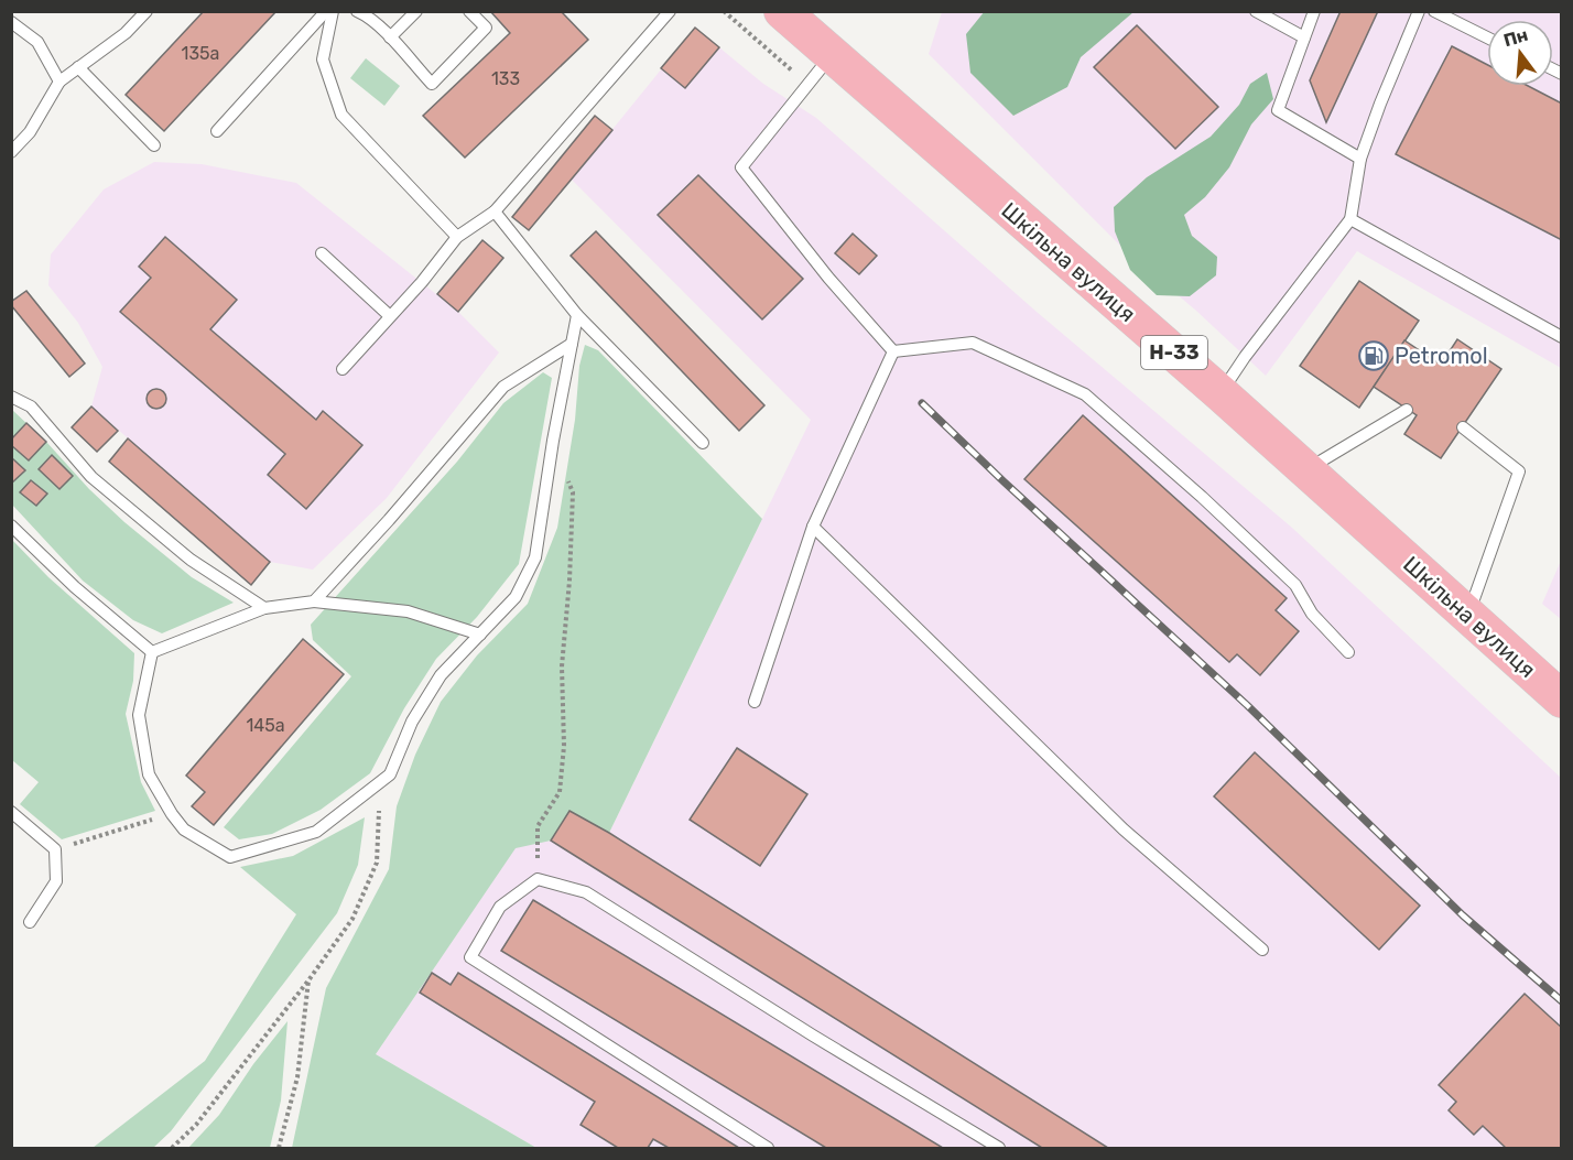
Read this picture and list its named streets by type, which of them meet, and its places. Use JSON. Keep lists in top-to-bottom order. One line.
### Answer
{"streets":{"main road":["Шкільна вулиця","Н-33"]},"places":{"fuel station":["Petromol"]},"house_numbers":["135а","133","145а"],"north":"top"}
